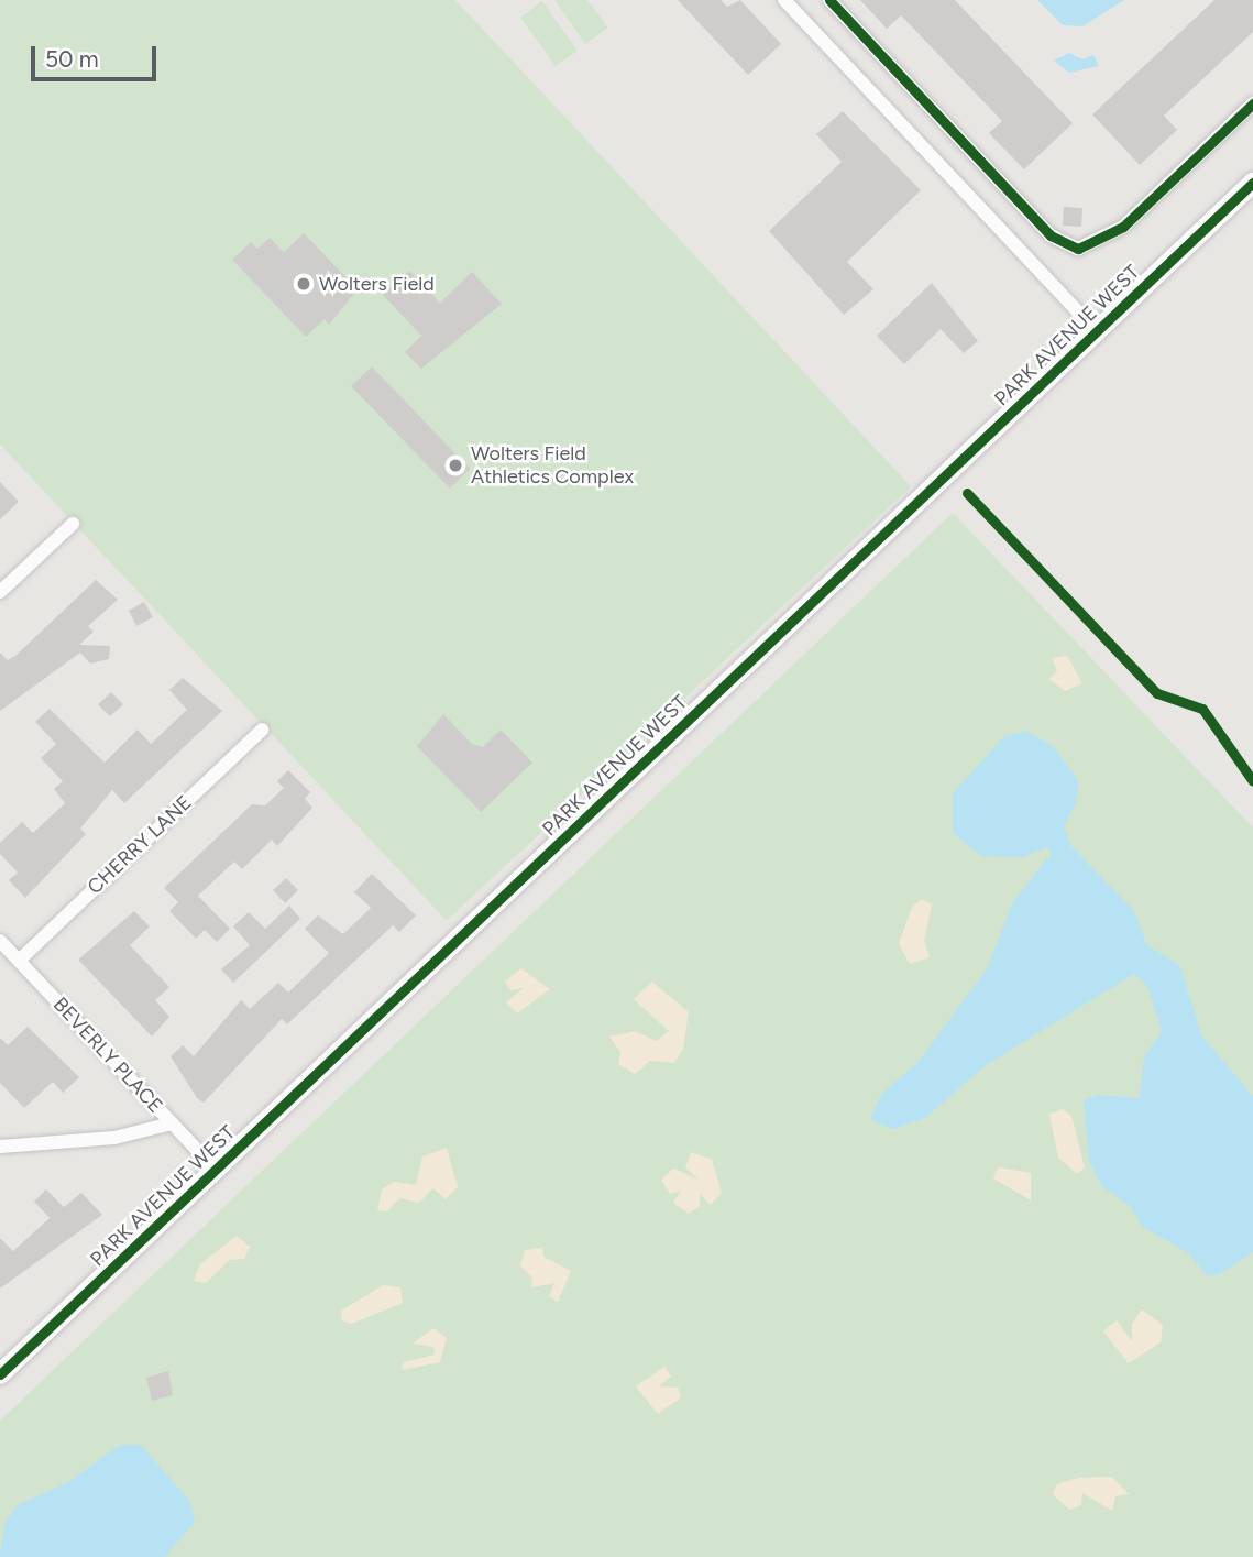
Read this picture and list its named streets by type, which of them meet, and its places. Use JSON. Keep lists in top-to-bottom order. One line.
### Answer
{"streets":{"street":["PARK AVENUE WEST","CHERRY LANE","BEVERLY PLACE"]},"crossings":[["PARK AVENUE WEST","BEVERLY PLACE"],["CHERRY LANE","BEVERLY PLACE"]],"places":["Wolters Field","Wolters Field Athletics Complex"],"scale_bar":"50 m"}
